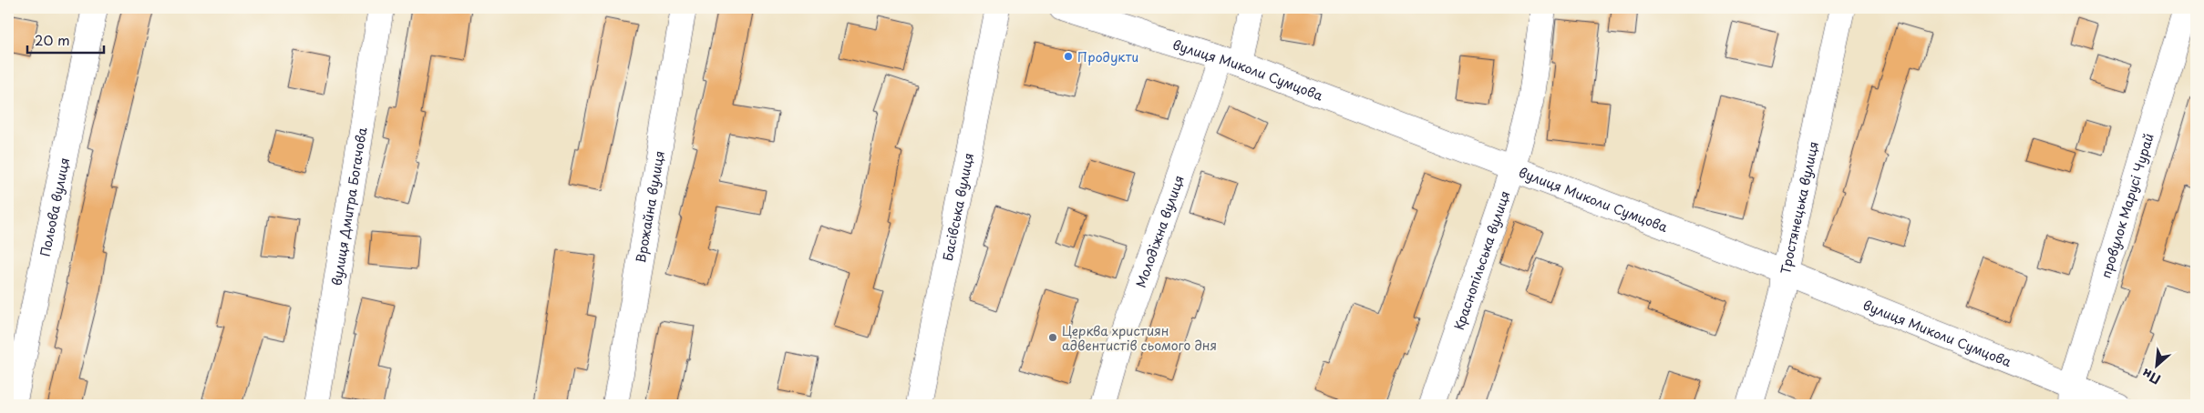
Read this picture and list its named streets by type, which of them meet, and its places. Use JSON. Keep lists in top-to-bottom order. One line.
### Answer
{"streets":{"street":["вулиця Миколи Сумцова","Польова вулиця","вулиця Дмитра Богачова","Врожайна вулиця","Басівська вулиця","провулок Марусі Чурай","Тростянецька вулиця","Молодіжна вулиця","Краснопільська вулиця"]},"crossings":[["вулиця Миколи Сумцова","провулок Марусі Чурай"],["вулиця Миколи Сумцова","Тростянецька вулиця"],["вулиця Миколи Сумцова","Молодіжна вулиця"],["вулиця Миколи Сумцова","Краснопільська вулиця"]],"places":["Продукти","Церква християн адвентистів сьомого дня"],"scale_bar":"20 m","north":"bottom left"}
